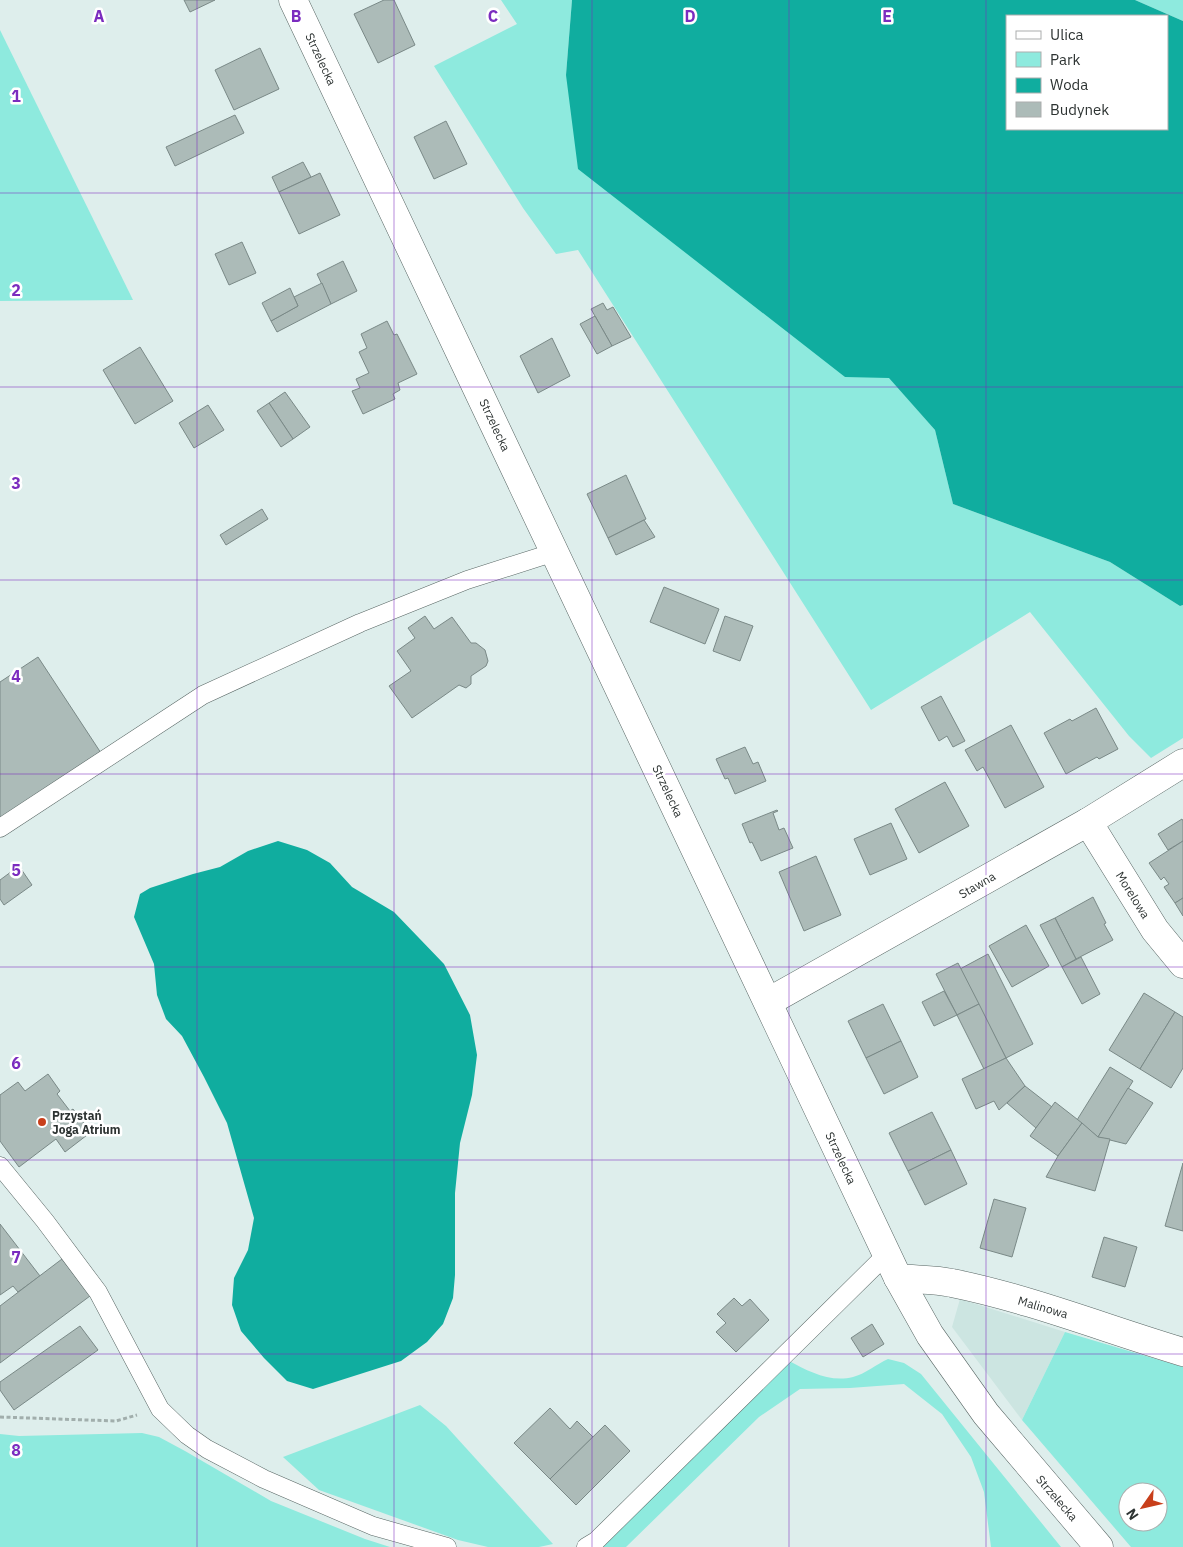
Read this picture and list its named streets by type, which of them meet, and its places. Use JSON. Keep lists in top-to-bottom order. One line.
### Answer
{"streets":{"street":["Strzelecka","Stawna","Morelowa","Malinowa"]},"crossings":[["Strzelecka","Stawna"],["Strzelecka","Malinowa"],["Stawna","Morelowa"]],"places":["Przystań Joga Atrium"],"legend":["Ulica","Park","Woda","Budynek"],"north":"bottom left","grid":{"columns":["A","B","C","D","E"],"rows":["1","2","3","4","5","6","7","8"]}}
